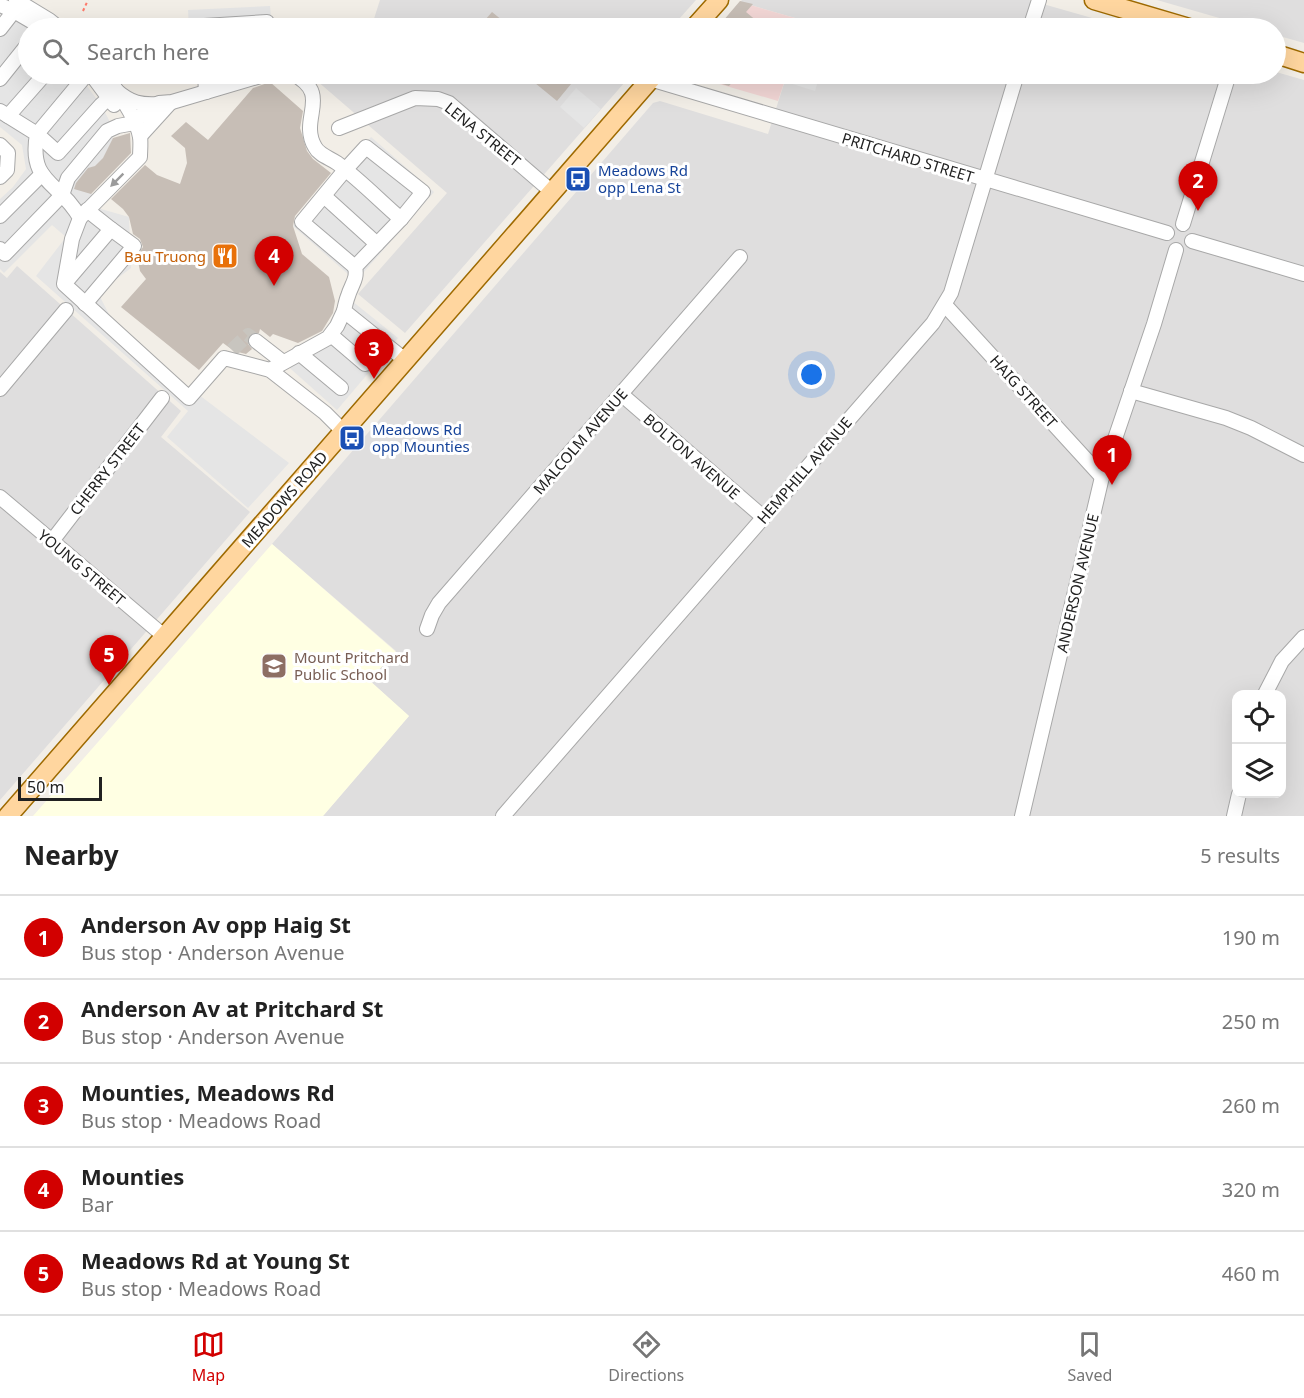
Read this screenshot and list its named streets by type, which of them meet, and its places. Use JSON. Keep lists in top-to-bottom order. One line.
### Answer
{"streets":{"main road":["MEADOWS ROAD"],"street":["LENA STREET","PRITCHARD STREET","HAIG STREET","MALCOLM AVENUE","BOLTON AVENUE","CHERRY STREET","HEMPHILL AVENUE","YOUNG STREET","ANDERSON AVENUE"]},"crossings":[["LENA STREET","MEADOWS ROAD"],["PRITCHARD STREET","HEMPHILL AVENUE"],["PRITCHARD STREET","ANDERSON AVENUE"],["HAIG STREET","HEMPHILL AVENUE"],["HAIG STREET","ANDERSON AVENUE"],["MALCOLM AVENUE","BOLTON AVENUE"],["BOLTON AVENUE","HEMPHILL AVENUE"],["CHERRY STREET","YOUNG STREET"],["MEADOWS ROAD","YOUNG STREET"]],"places":{"bus stop":["Meadows Rd opp Lena St","Meadows Rd opp Mounties"],"restaurant":["Bau Truong"],"school or university":["Mount Pritchard Public School"]},"scale_bar":"50 m","page":{"search":"Search here","pins":["2","4","3","1","5"],"scale":"50 m","heading":["Nearby","5 results"],"list":[{"mark":"1","name":"Anderson Av opp Haig St","note":"Bus stop · Anderson Avenue","value":"190 m"},{"mark":"2","name":"Anderson Av at Pritchard St","note":"Bus stop · Anderson Avenue","value":"250 m"},{"mark":"3","name":"Mounties, Meadows Rd","note":"Bus stop · Meadows Road","value":"260 m"},{"mark":"4","name":"Mounties","note":"Bar","value":"320 m"},{"mark":"5","name":"Meadows Rd at Young St","note":"Bus stop · Meadows Road","value":"460 m"}],"nav":["Map","Directions","Saved"]}}
